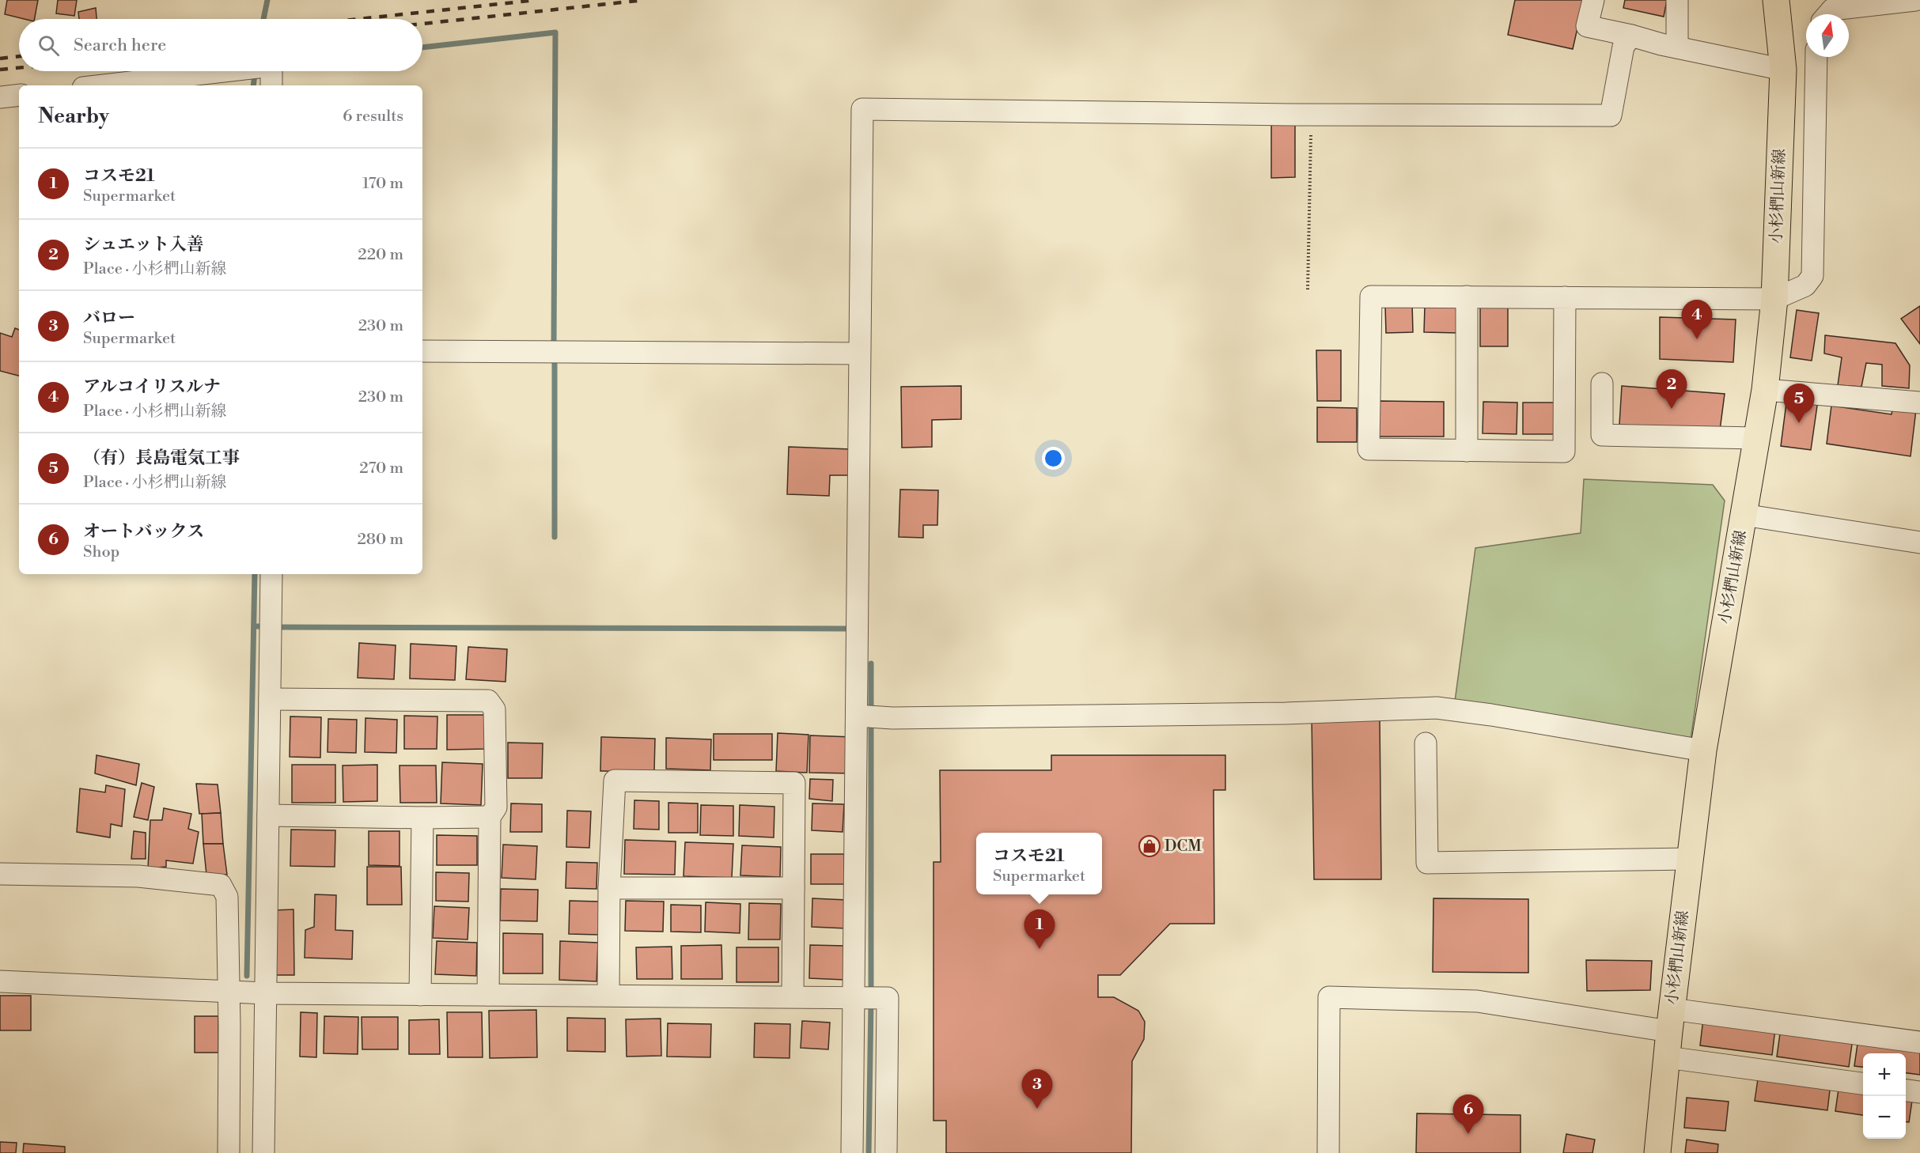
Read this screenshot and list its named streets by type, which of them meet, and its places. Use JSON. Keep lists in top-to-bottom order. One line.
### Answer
{"streets":{"main road":["小杉椚山新線"]},"places":{"shop":["DCM"]},"north":"top","page":{"search":"Search here","heading":["Nearby","6 results"],"list":[{"mark":"1","name":"コスモ21","note":"Supermarket","value":"170 m"},{"mark":"2","name":"シュエット入善","note":"Place · 小杉椚山新線","value":"220 m"},{"mark":"3","name":"バロー","note":"Supermarket","value":"230 m"},{"mark":"4","name":"アルコイリスルナ","note":"Place · 小杉椚山新線","value":"230 m"},{"mark":"5","name":"（有）長島電気工事","note":"Place · 小杉椚山新線","value":"270 m"},{"mark":"6","name":"オートバックス","note":"Shop","value":"280 m"}],"pins":["4","2","5","1","3","6"],"popup":["コスモ21","Supermarket"],"map_buttons":["+","−"]}}
